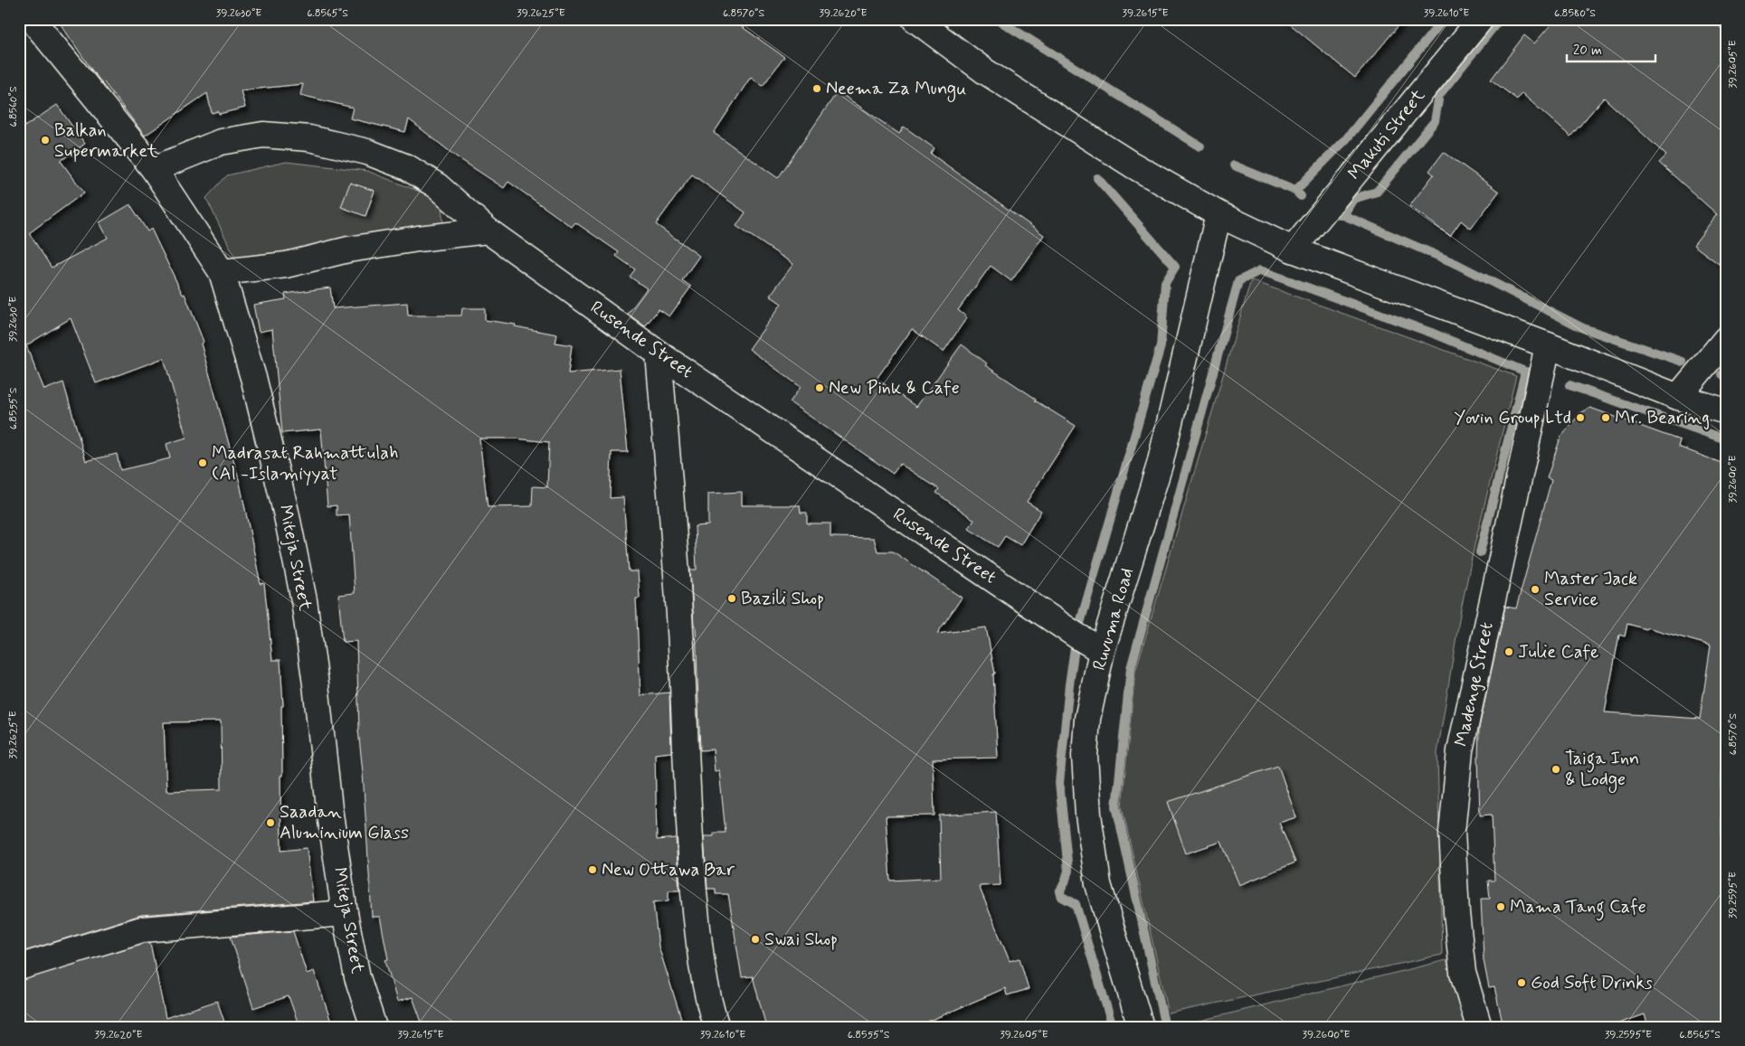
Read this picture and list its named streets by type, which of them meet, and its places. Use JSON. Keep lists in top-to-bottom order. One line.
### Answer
{"streets":{"street":["Makuti Street","Rusende Street","Miteja Street","Ruvuma Road","Madenge Street"]},"crossings":[["Rusende Street","Miteja Street"],["Rusende Street","Ruvuma Road"]],"places":["Neema Za Mungu","Balkan Supermarket","New Pink & Cafe","Yovin Group Ltd","Mr. Bearing","Madrasat Rahmattulah (Al -Islamiyyat","Master Jack Service","Bazili Shop","Julie Cafe","Taiga Inn & Lodge","Saadan Aluminium Glass","New Ottawa Bar","Mama Tang Cafe","Swai Shop","God Soft Drinks"],"scale_bar":"20 m","coordinates":["39.2630°E","6.8565°S","39.2625°E","6.8570°S","39.2620°E","39.2615°E","39.2610°E","6.8580°S","39.2605°E","6.8560°S","6.8555°S","39.2600°E","39.2595°E"]}
